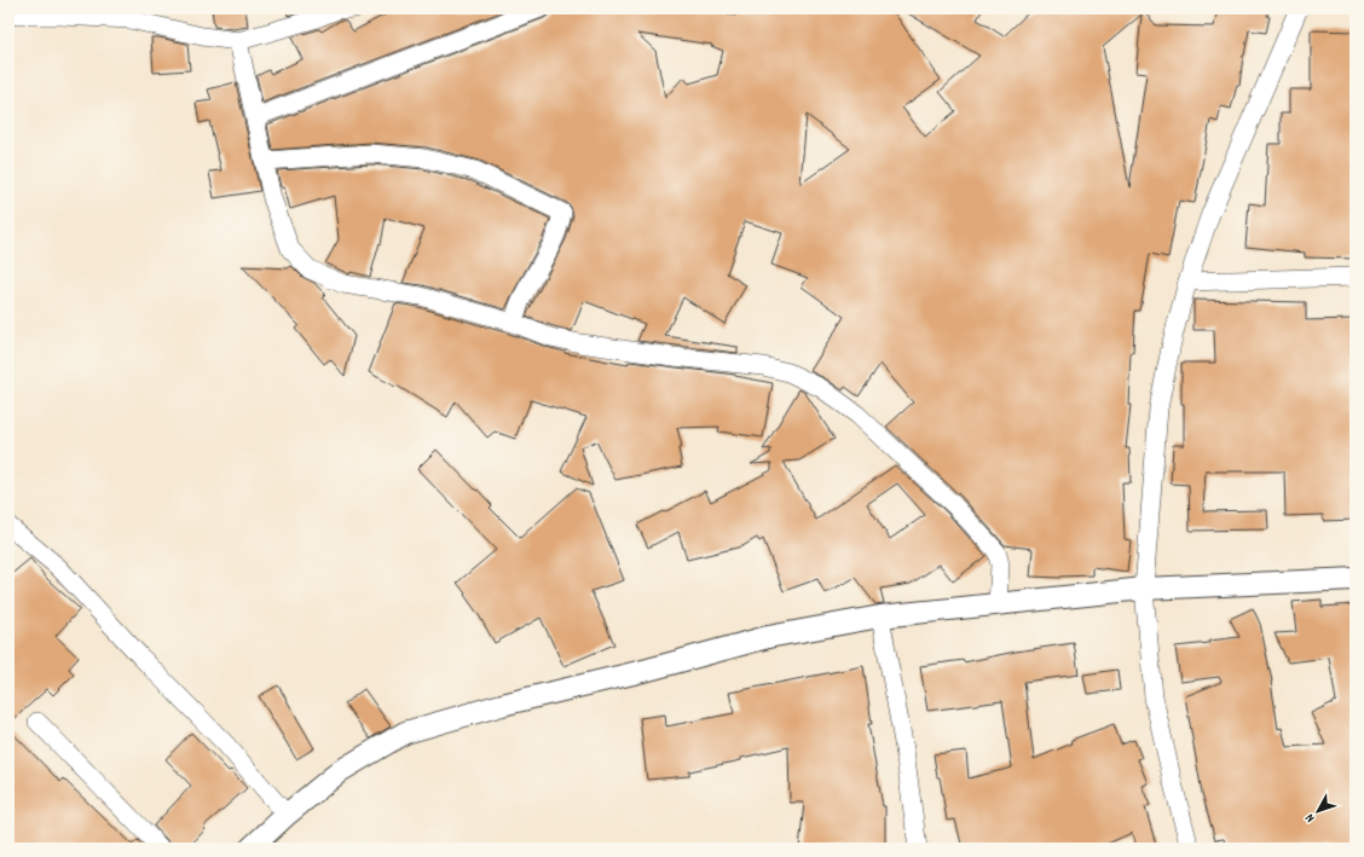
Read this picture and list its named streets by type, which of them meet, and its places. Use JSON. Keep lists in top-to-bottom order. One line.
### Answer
{"north":"bottom left"}
